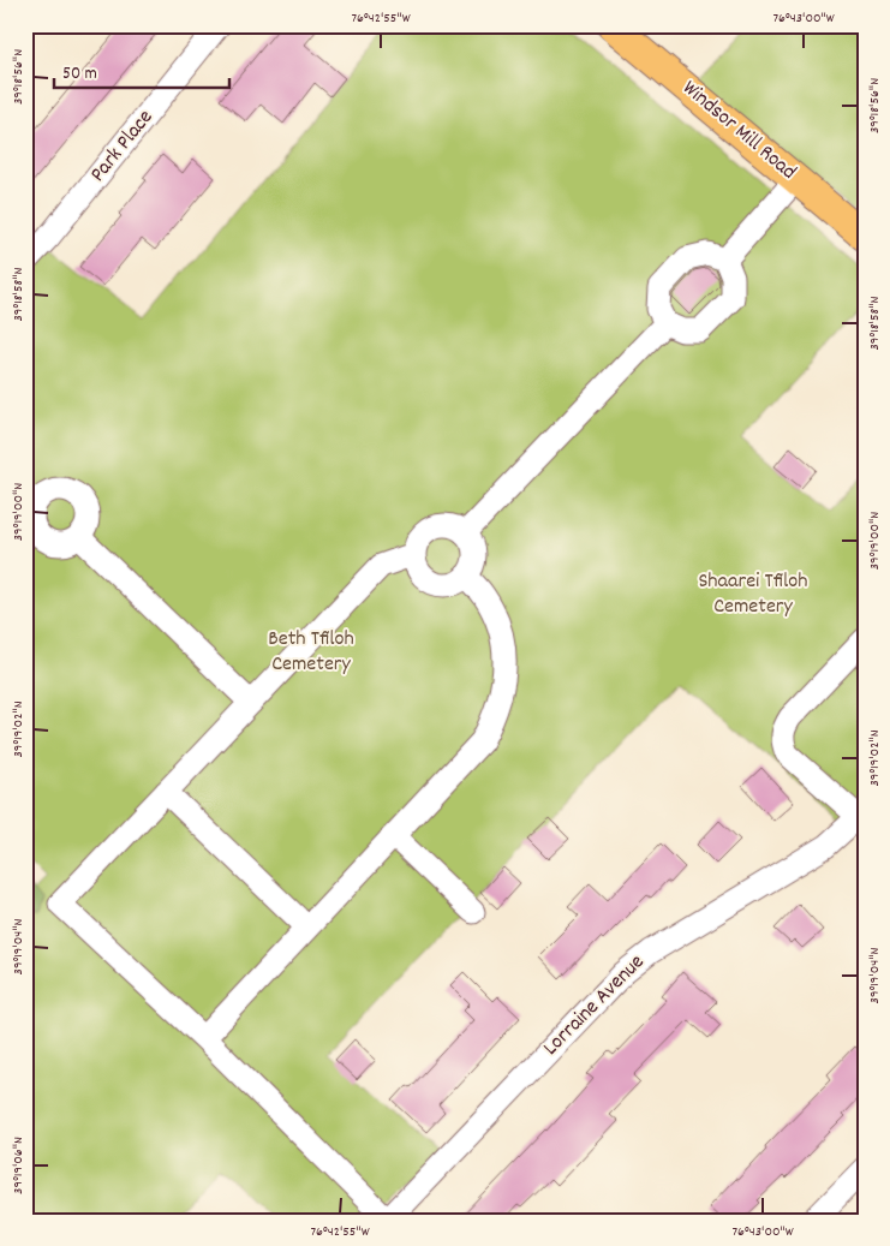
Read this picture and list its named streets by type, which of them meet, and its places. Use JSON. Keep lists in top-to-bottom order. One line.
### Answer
{"streets":{"main road":["Windsor Mill Road"],"street":["Park Place","Lorraine Avenue"]},"parks":["Shaarei Tfiloh Cemetery","Beth Tfiloh Cemetery"],"scale_bar":"50 m","coordinates":["76°42'55\"W","76°43'00\"W","39°18'56\"N","39°18'58\"N","39°19'00\"N","39°19'02\"N","39°19'04\"N","39°19'06\"N"]}
